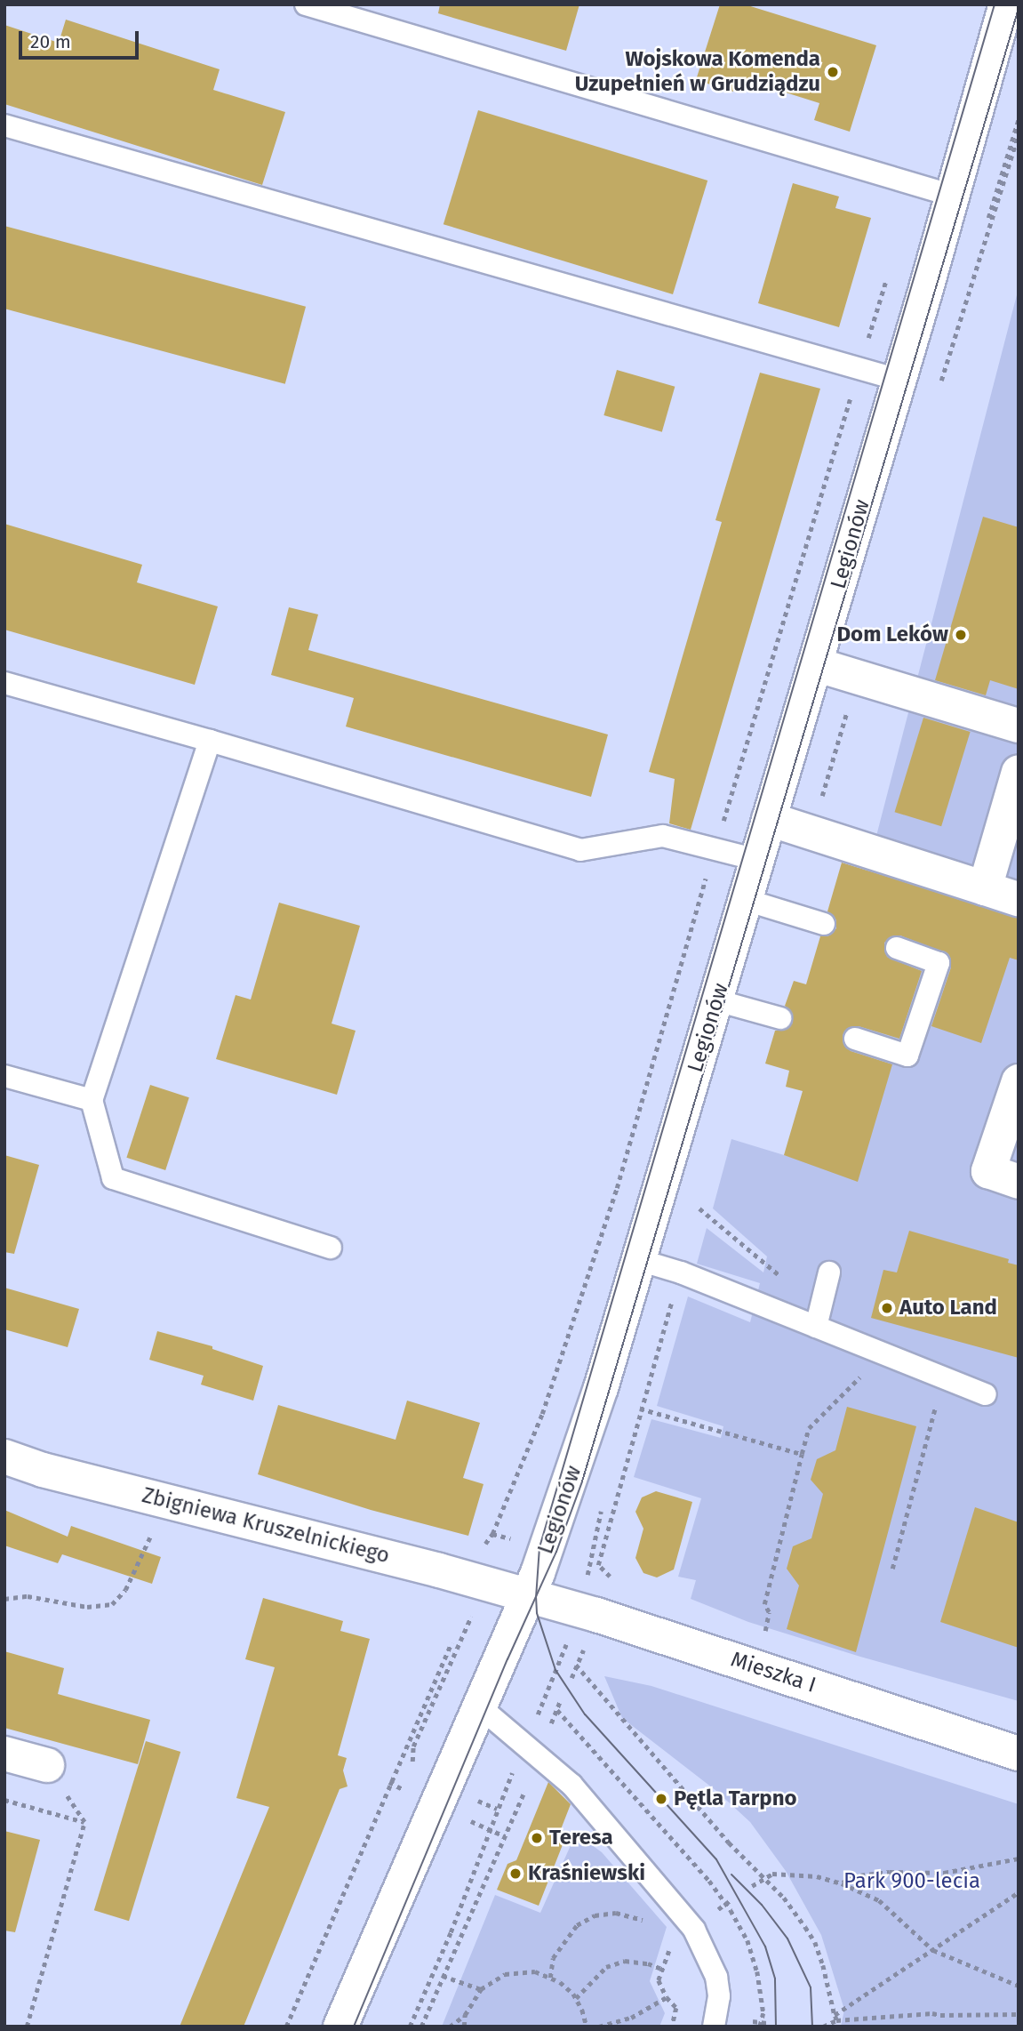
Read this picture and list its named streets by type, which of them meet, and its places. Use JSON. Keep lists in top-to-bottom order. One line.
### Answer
{"streets":{"street":["Legionów","Zbigniewa Kruszelnickiego","Mieszka I"]},"crossings":[["Legionów","Zbigniewa Kruszelnickiego"],["Legionów","Mieszka I"],["Zbigniewa Kruszelnickiego","Mieszka I"]],"parks":["Park 900-lecia"],"places":["Wojskowa Komenda Uzupełnień w Grudziądzu","Dom Leków","Auto Land","Pętla Tarpno","Teresa","Kraśniewski"],"scale_bar":"20 m"}
